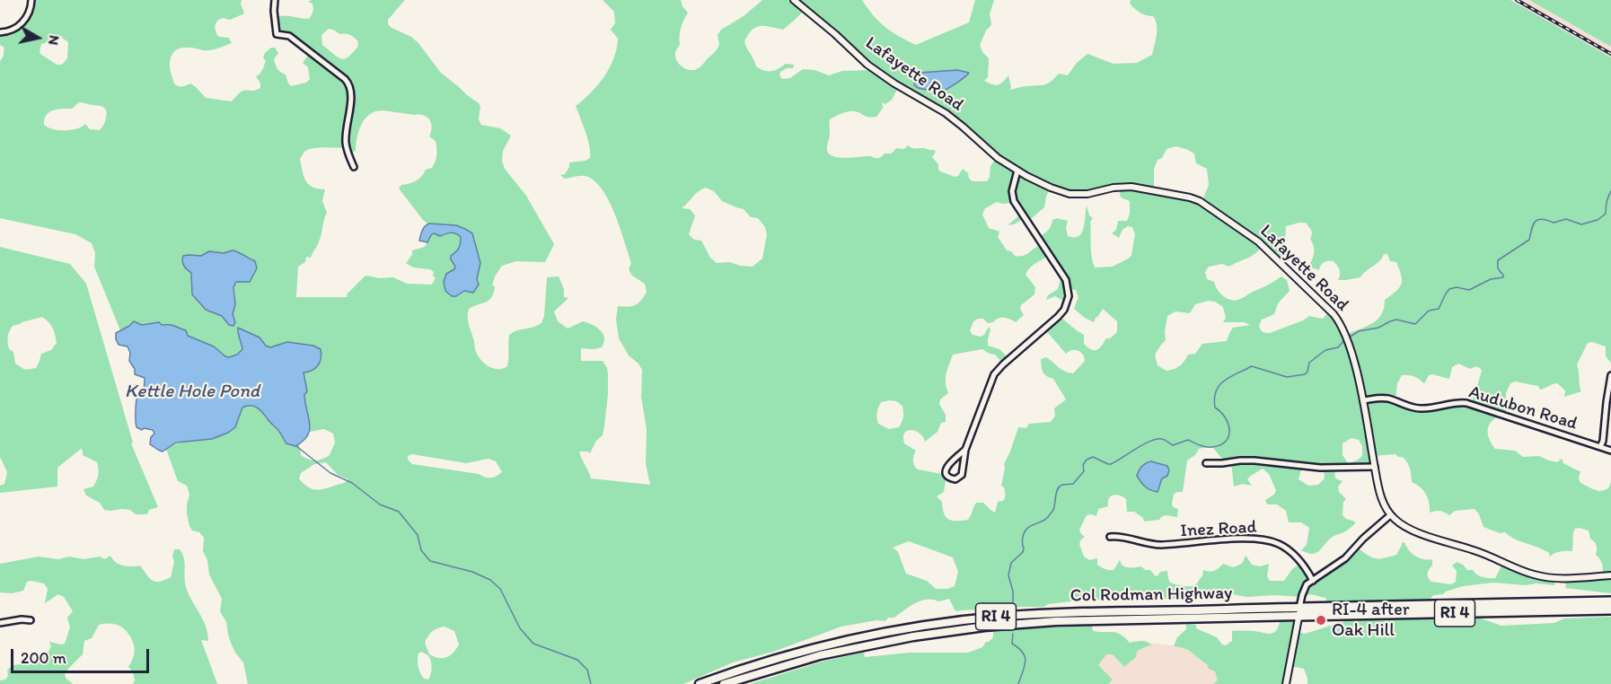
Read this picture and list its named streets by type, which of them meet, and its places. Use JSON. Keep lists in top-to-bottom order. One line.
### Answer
{"streets":{"highway":["Col Rodman Highway","RI 4"],"street":["Lafayette Road","Audubon Road","Inez Road"]},"crossings":[["Lafayette Road","Audubon Road"]],"water":["Kettle Hole Pond"],"places":["RI-4 after Oak Hill"],"scale_bar":"200 m","north":"right"}
